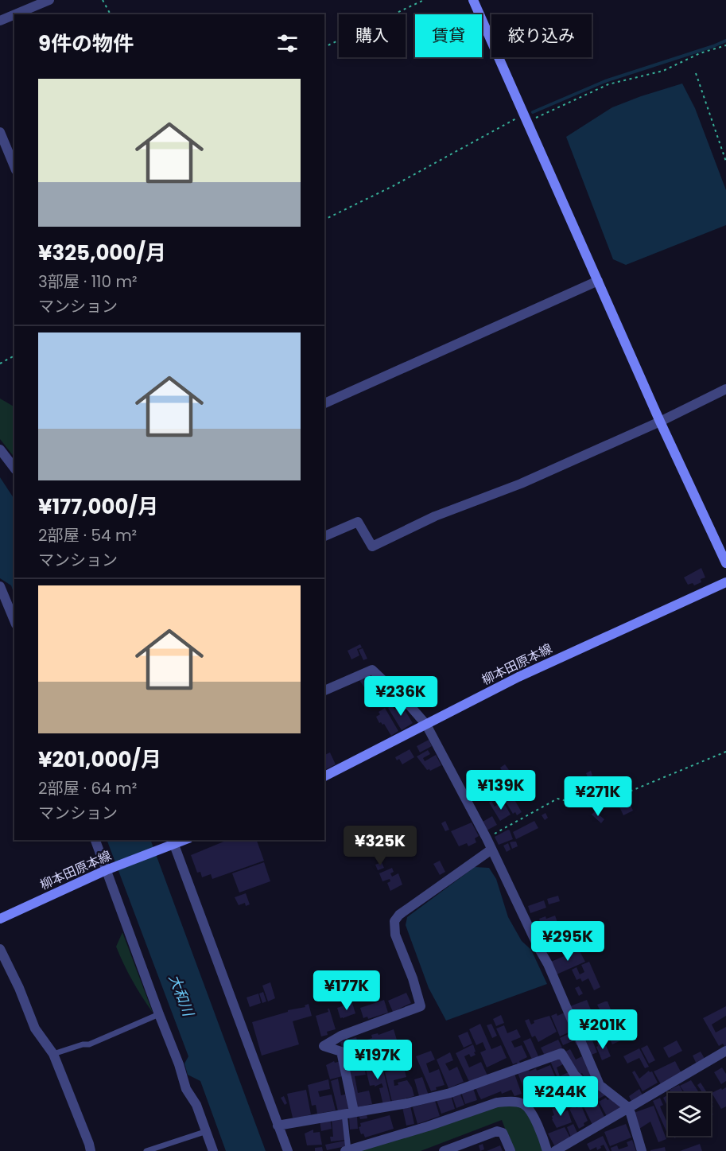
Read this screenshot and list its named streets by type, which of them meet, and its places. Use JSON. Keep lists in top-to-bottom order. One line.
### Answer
{"streets":{"main road":["柳本田原本線"]},"water":["大和川"],"page":{"chip":["購入","賃貸","絞り込み"],"heading":"9件の物件","list":[{"name":"¥325,000/月","note":"3部屋 · 110 m² · マンション"},{"name":"¥177,000/月","note":"2部屋 · 54 m² · マンション"},{"name":"¥201,000/月","note":"2部屋 · 64 m² · マンション"}],"price":["¥236K","¥139K","¥271K","¥325K","¥295K","¥177K","¥201K","¥197K","¥244K"]}}
